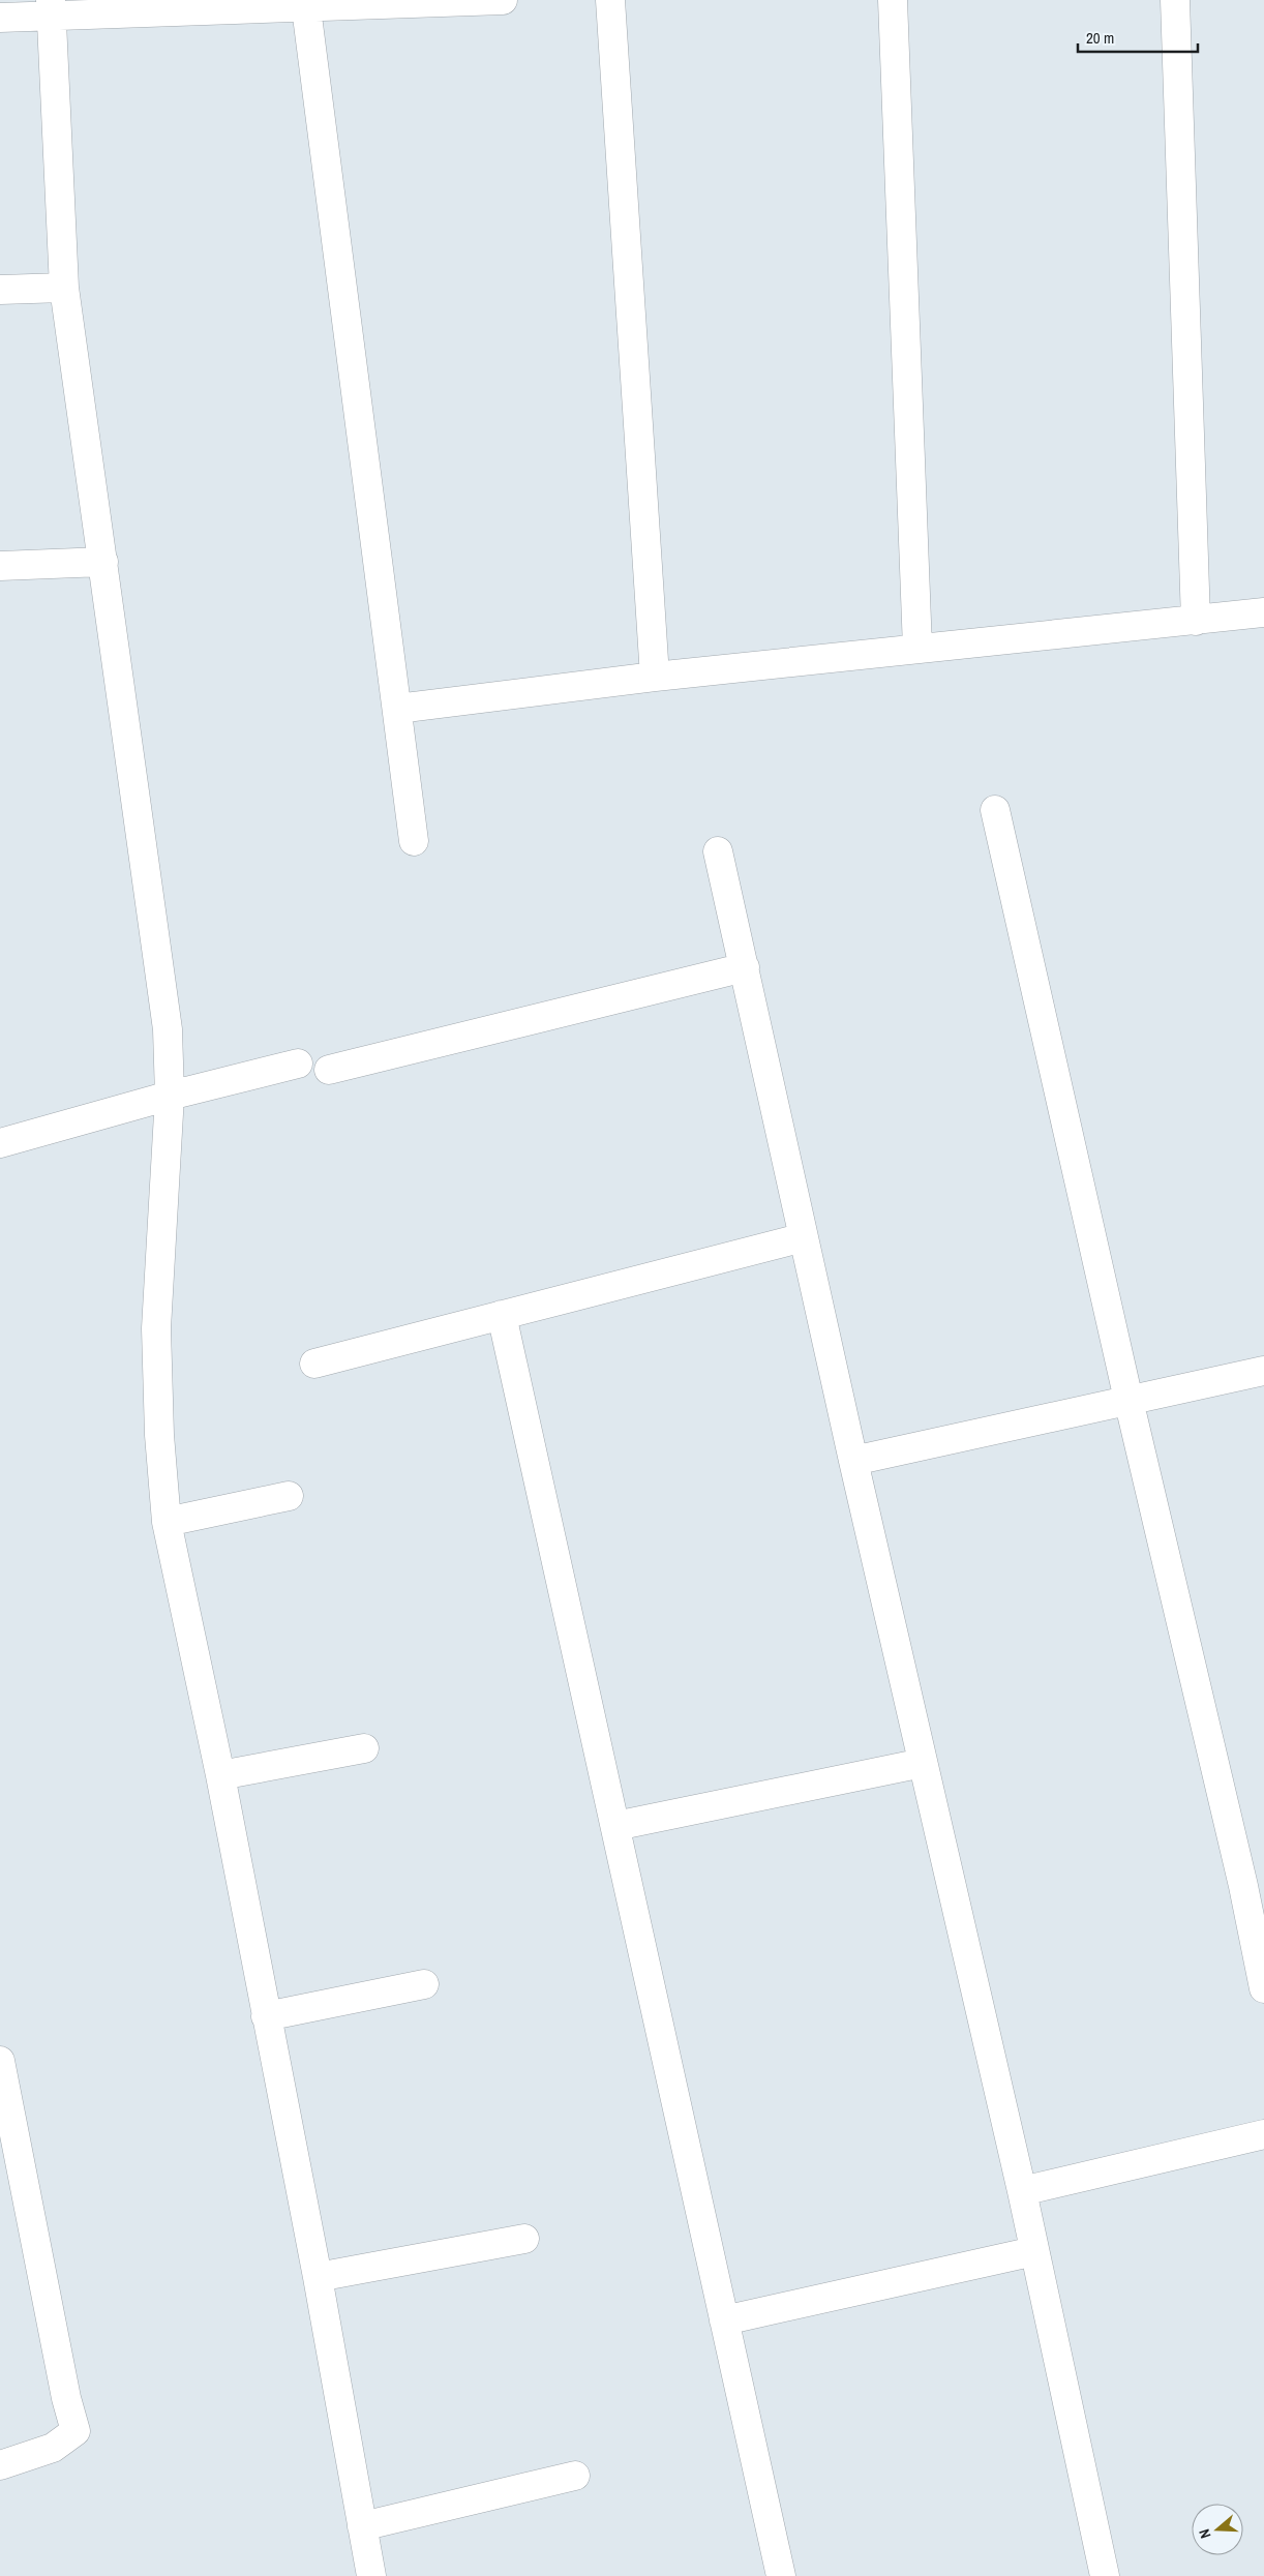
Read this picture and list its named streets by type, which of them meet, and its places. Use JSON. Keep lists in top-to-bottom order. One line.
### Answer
{"scale_bar":"20 m","north":"left"}
